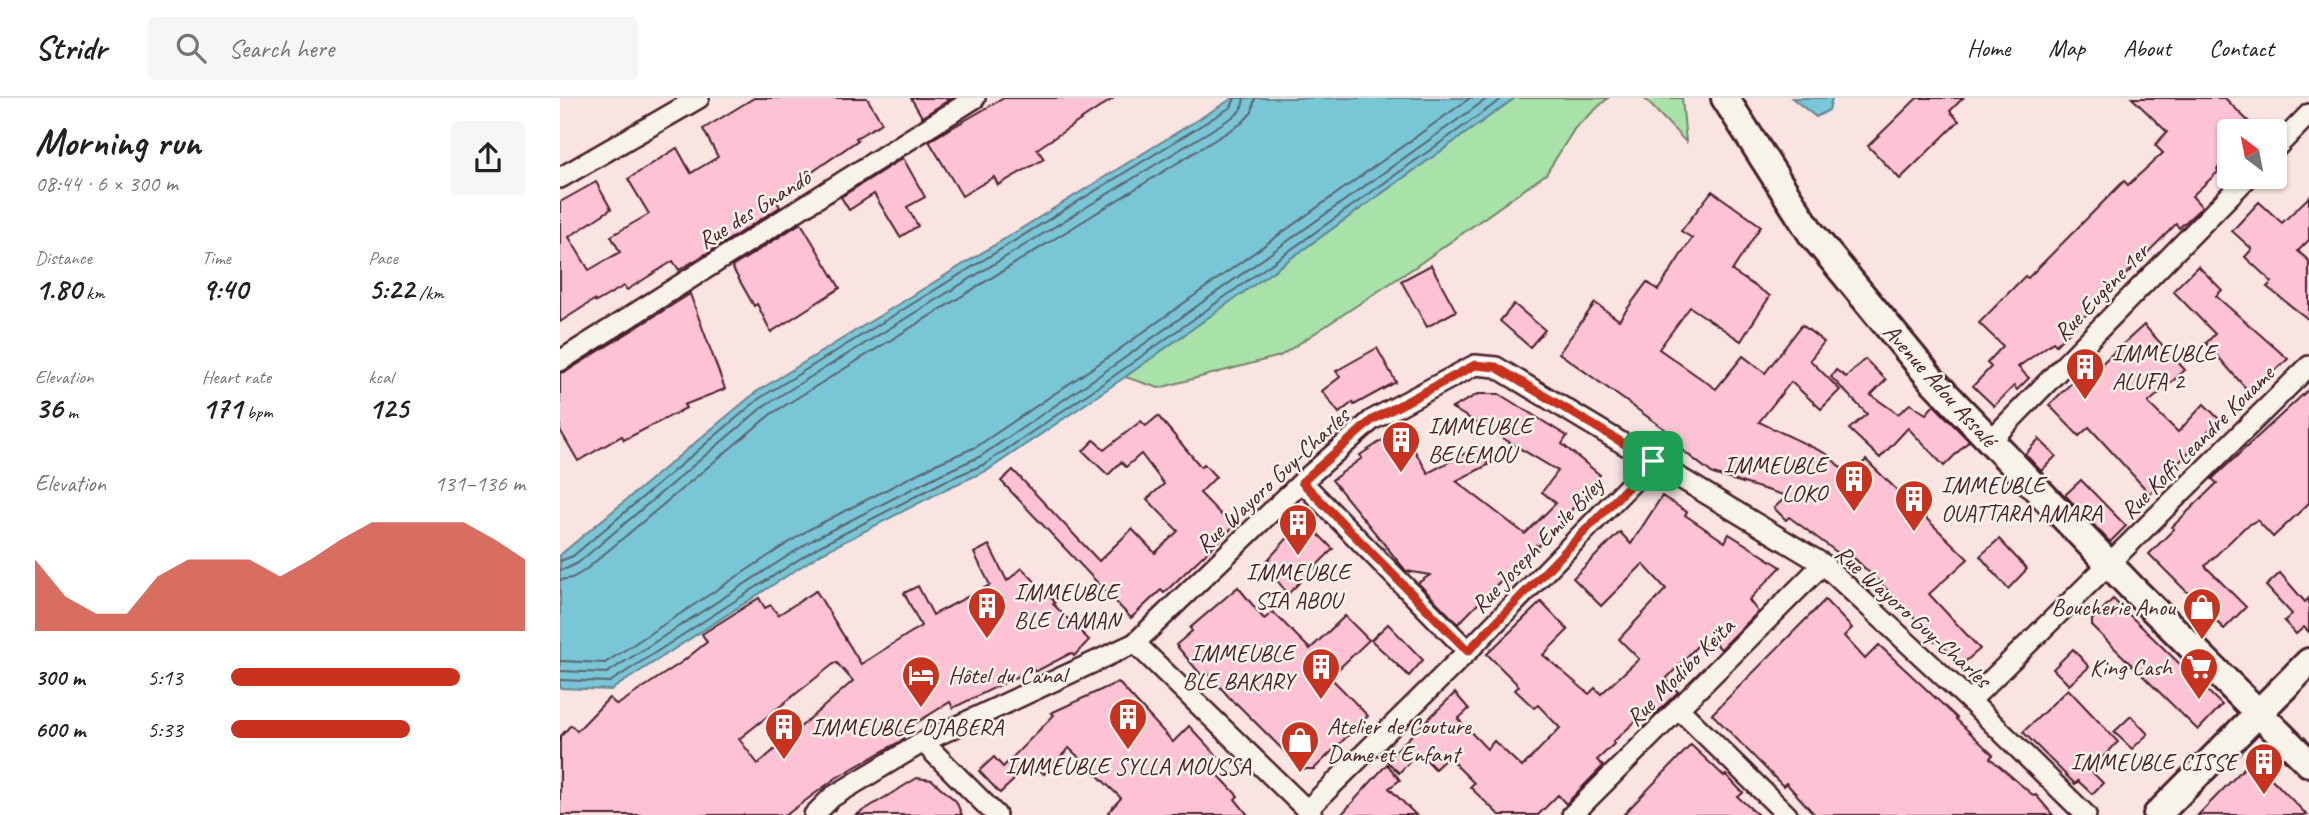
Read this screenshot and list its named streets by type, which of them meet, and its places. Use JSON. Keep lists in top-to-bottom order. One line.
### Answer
{"streets":{"street":["Rue des Gnandô","Rue Eugène 1er","Avenue Adou Assalé","Rue Koffi Leandre Kouame","Rue Wayoro Guy-Charles","Rue Joseph Emile Biley","Rue Modibo Keïta"]},"crossings":[["Rue Eugène 1er","Avenue Adou Assalé"],["Avenue Adou Assalé","Rue Koffi Leandre Kouame"],["Rue Koffi Leandre Kouame","Rue Wayoro Guy-Charles"],["Rue Wayoro Guy-Charles","Rue Joseph Emile Biley"],["Rue Wayoro Guy-Charles","Rue Modibo Keïta"]],"places":{"building":["IMMEUBLE ALUFA 2","IMMEUBLE BELEMOU","IMMEUBLE LOKO","IMMEUBLE OUATTARA AMARA","IMMEUBLE SIA ABOU","IMMEUBLE BLE LAMAN","IMMEUBLE BLE BAKARY","IMMEUBLE SYLLA MOUSSA","IMMEUBLE DJABERA","IMMEUBLE CISSE"],"shop":["Boucherie Anou","Atelier de Couture Dame et Enfant"],"supermarket":["King Cash"],"hotel":["Hôtel du Canal"]},"north":"top left","page":{"header":"Stridr","search":"Search here","nav":["Home","Map","About","Contact"],"heading":["Morning run","08:44 · 6 × 300 m"],"stats":[["Distance","1.80 km"],["Time","9:40"],["Pace","5:22 /km"],["Elevation","36 m"],["Heart rate","171 bpm"],["kcal","125"]],"chart":["Elevation","131–136 m"],"list":[{"name":"300 m","note":"5:13"},{"name":"600 m","note":"5:33"}]}}
